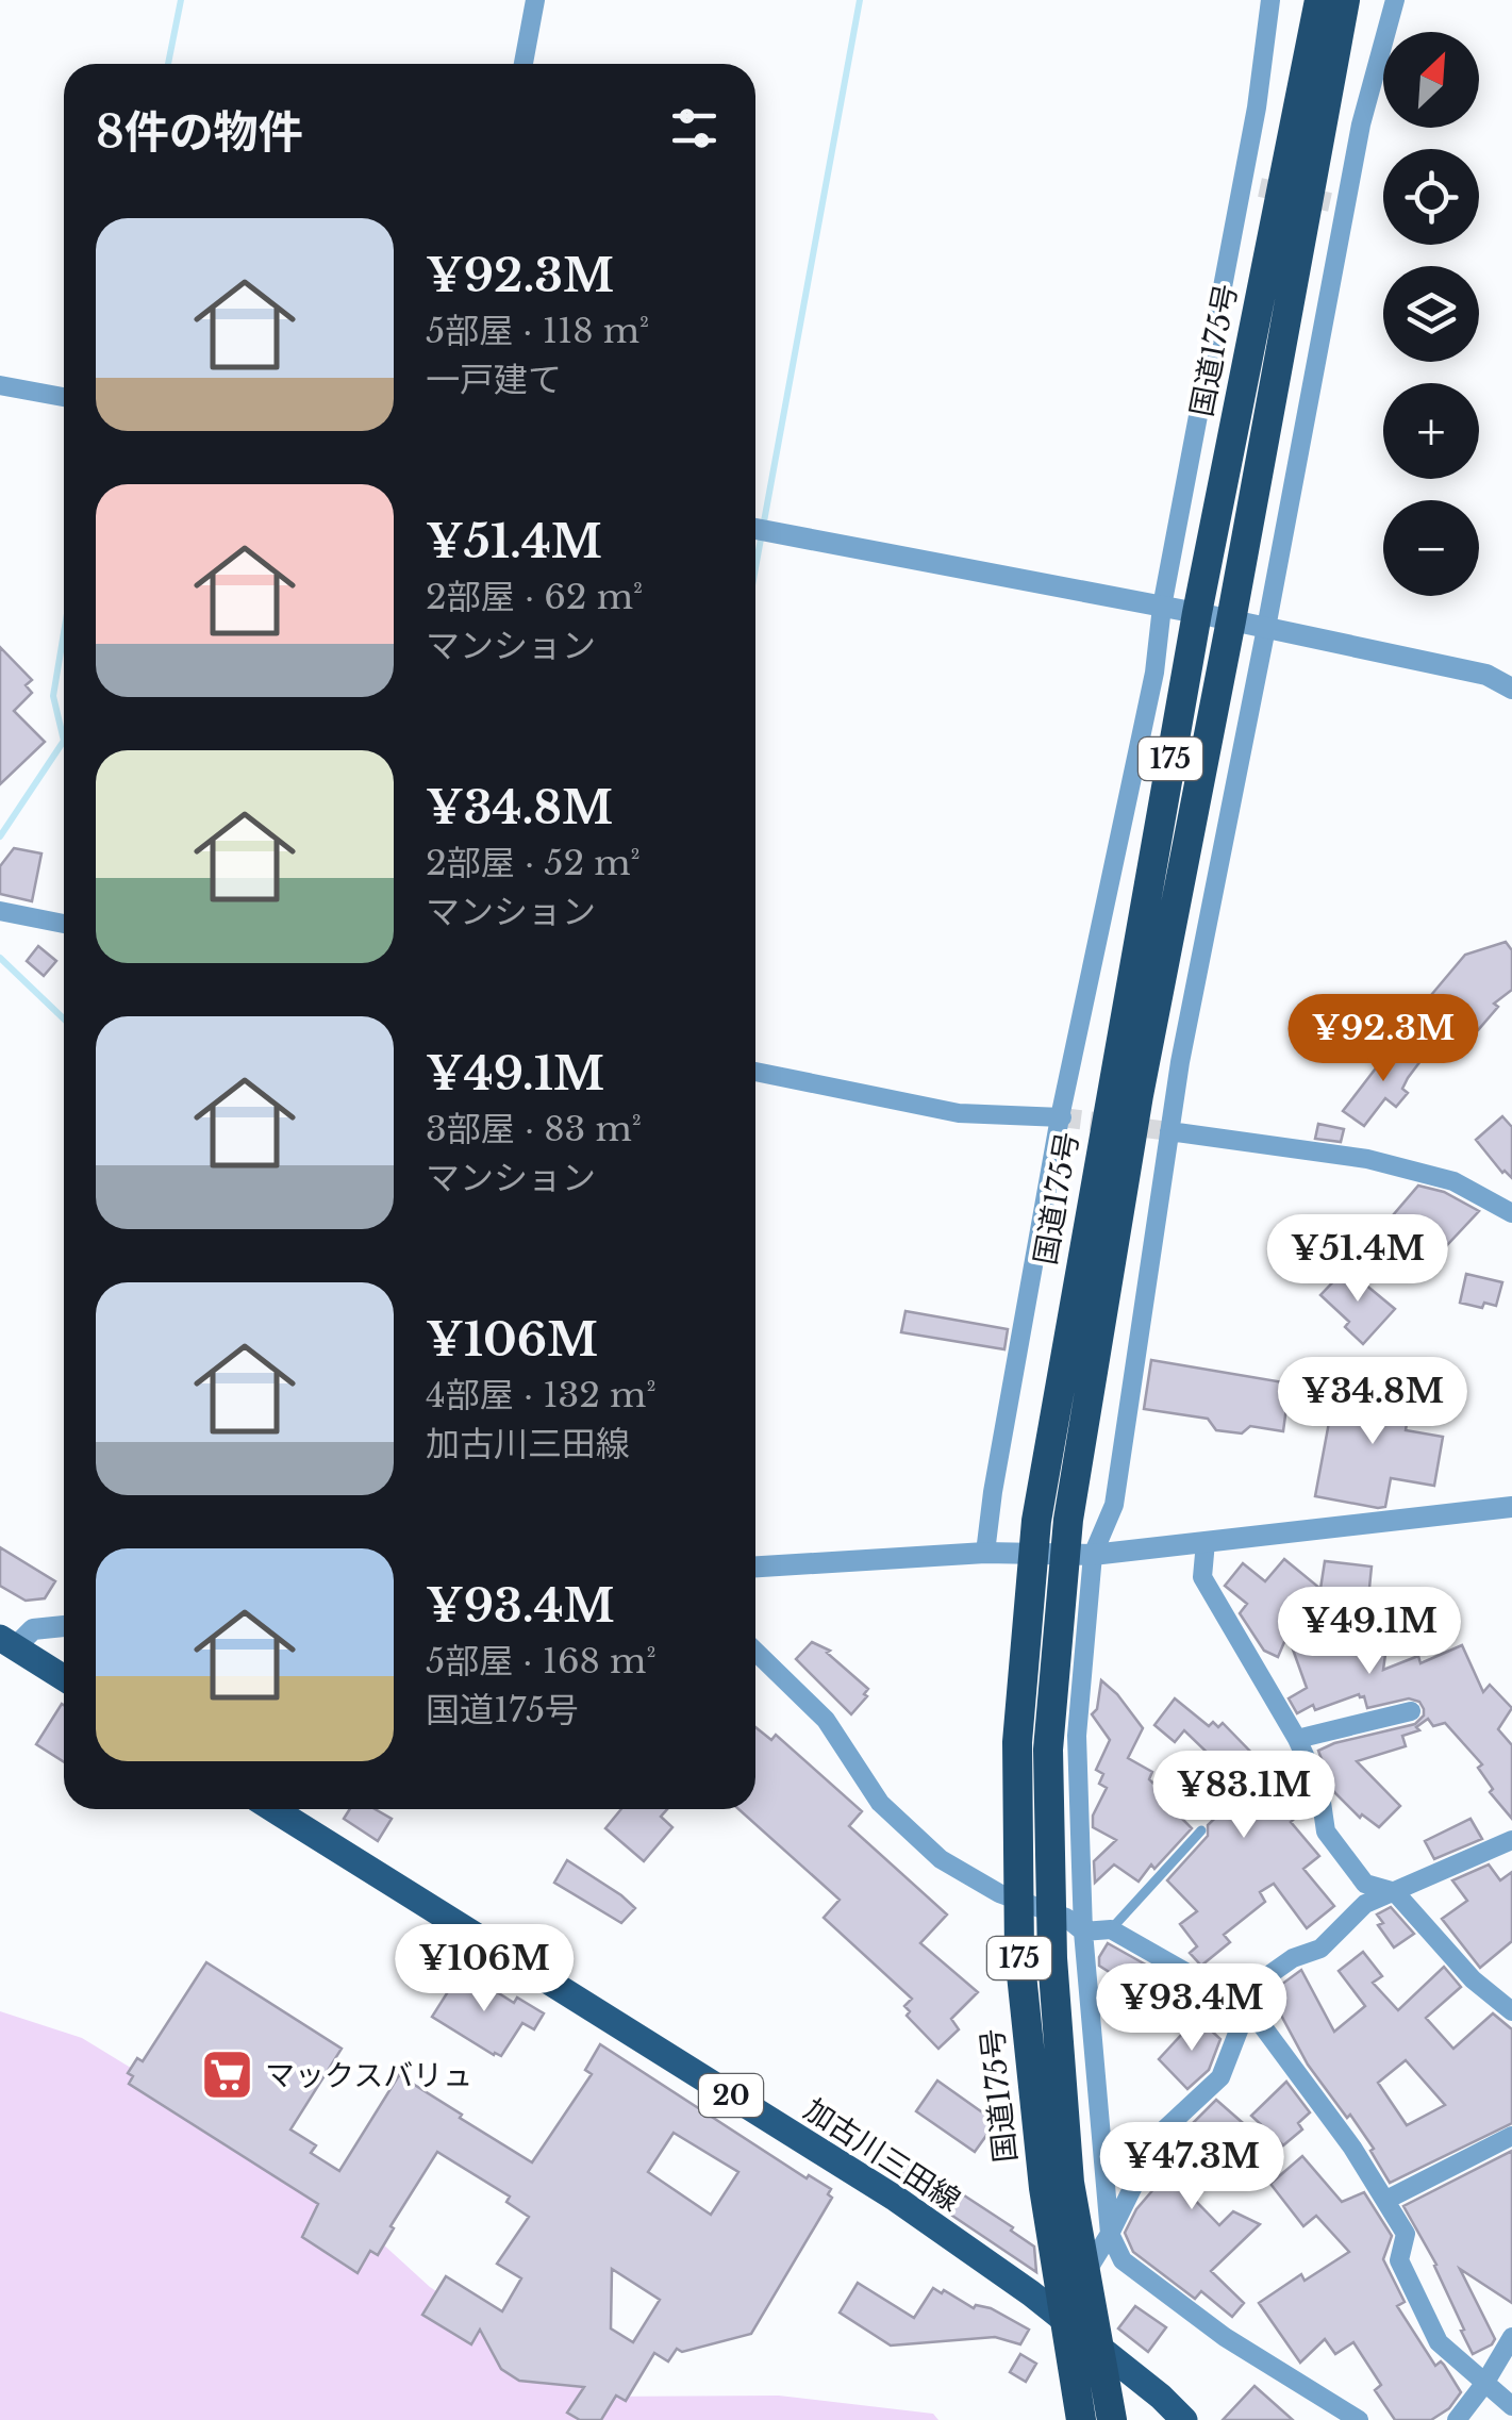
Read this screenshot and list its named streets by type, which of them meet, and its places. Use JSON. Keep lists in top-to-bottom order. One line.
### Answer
{"streets":{"highway":["国道175号","175"],"main road":["20","加古川三田線"]},"places":{"supermarket":["マックスバリュ"]},"north":"top right","page":{"map_buttons":["+","−"],"heading":"8件の物件","list":[{"name":"¥92.3M","note":"5部屋 · 118 m² · 一戸建て"},{"name":"¥51.4M","note":"2部屋 · 62 m² · マンション"},{"name":"¥34.8M","note":"2部屋 · 52 m² · マンション"},{"name":"¥49.1M","note":"3部屋 · 83 m² · マンション"},{"name":"¥106M","note":"4部屋 · 132 m² · 加古川三田線"},{"name":"¥93.4M","note":"5部屋 · 168 m² · 国道175号"}],"price":["¥92.3M","¥51.4M","¥34.8M","¥49.1M","¥83.1M","¥106M","¥93.4M","¥47.3M"]}}
